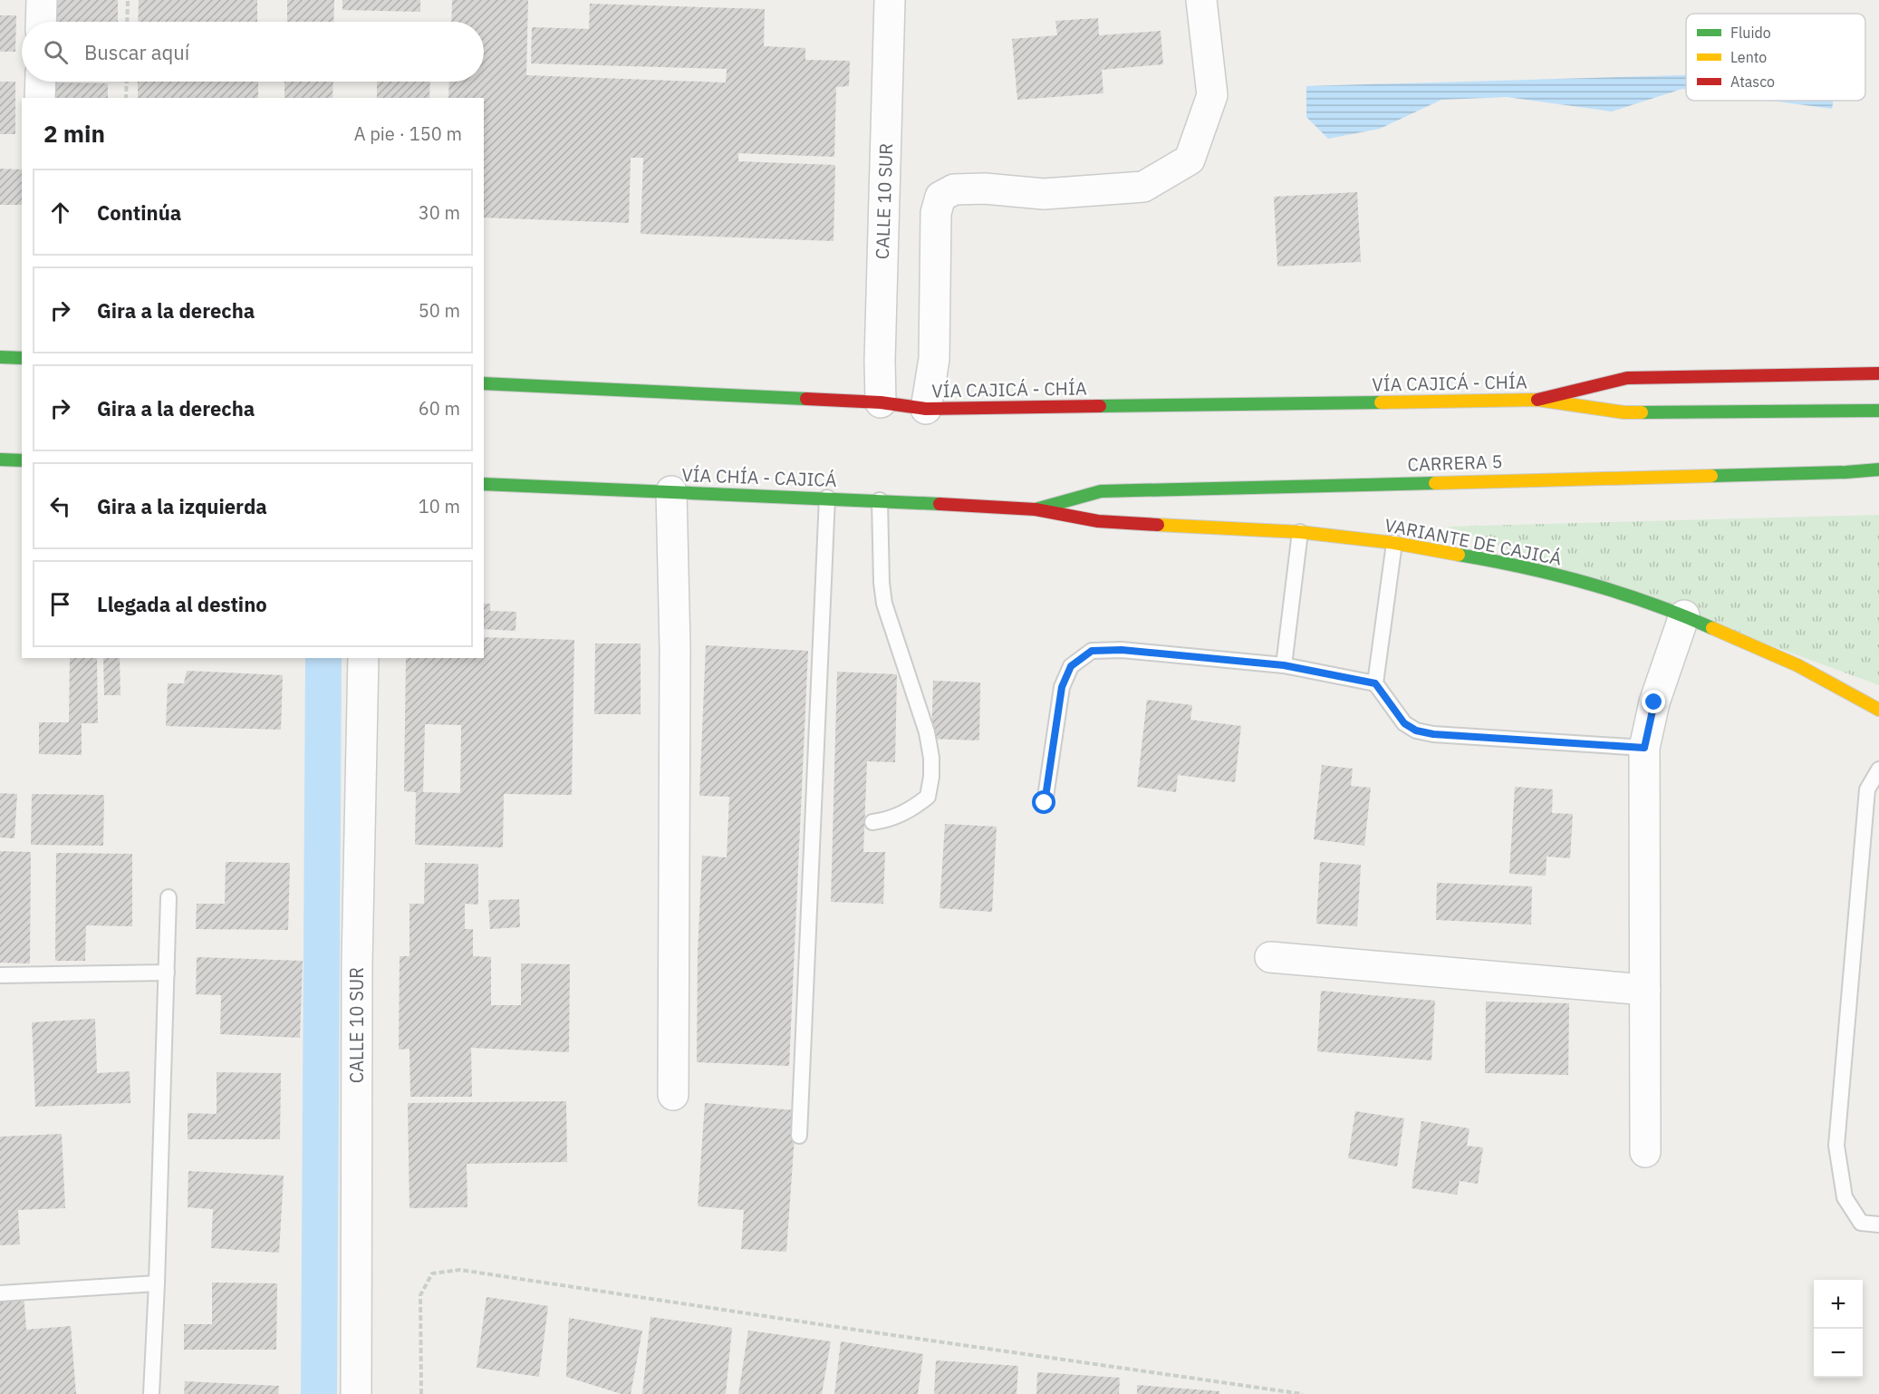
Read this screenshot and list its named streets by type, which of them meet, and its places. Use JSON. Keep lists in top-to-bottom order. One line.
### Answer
{"streets":{"main road":["VÍA CAJICÁ - CHÍA","CARRERA 5","VÍA CHÍA - CAJICÁ","VARIANTE DE CAJICÁ"],"street":["CALLE 10 SUR"]},"crossings":[["CALLE 10 SUR","VÍA CAJICÁ - CHÍA"],["CARRERA 5","VÍA CHÍA - CAJICÁ"],["CARRERA 5","VARIANTE DE CAJICÁ"],["VÍA CHÍA - CAJICÁ","VARIANTE DE CAJICÁ"]],"legend":["Fluido","Lento","Atasco"],"page":{"search":"Buscar aquí","heading":["2 min","A pie · 150 m"],"list":[["Continúa","30 m"],["Gira a la derecha","50 m"],["Gira a la derecha","60 m"],["Gira a la izquierda","10 m"],"Llegada al destino"],"map_buttons":["+","−"]}}
